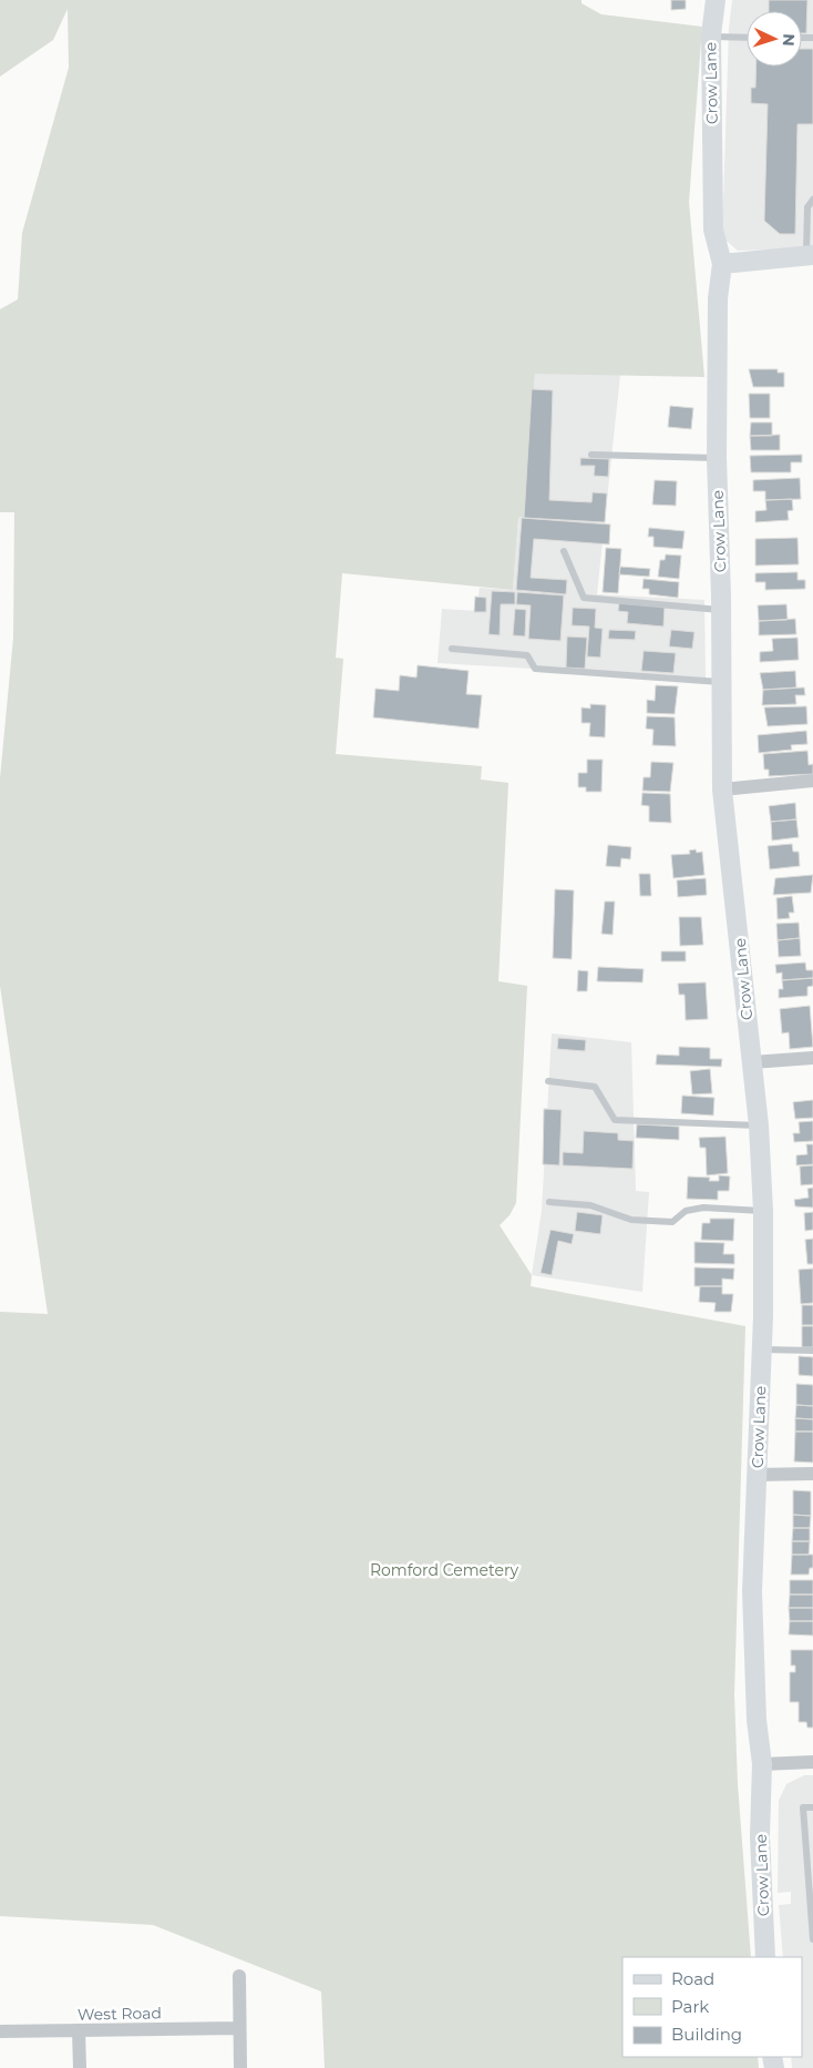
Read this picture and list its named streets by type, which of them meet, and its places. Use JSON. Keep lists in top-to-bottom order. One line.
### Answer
{"streets":{"street":["Crow Lane","West Road"]},"parks":["Romford Cemetery"],"legend":["Road","Park","Building"],"north":"right"}
